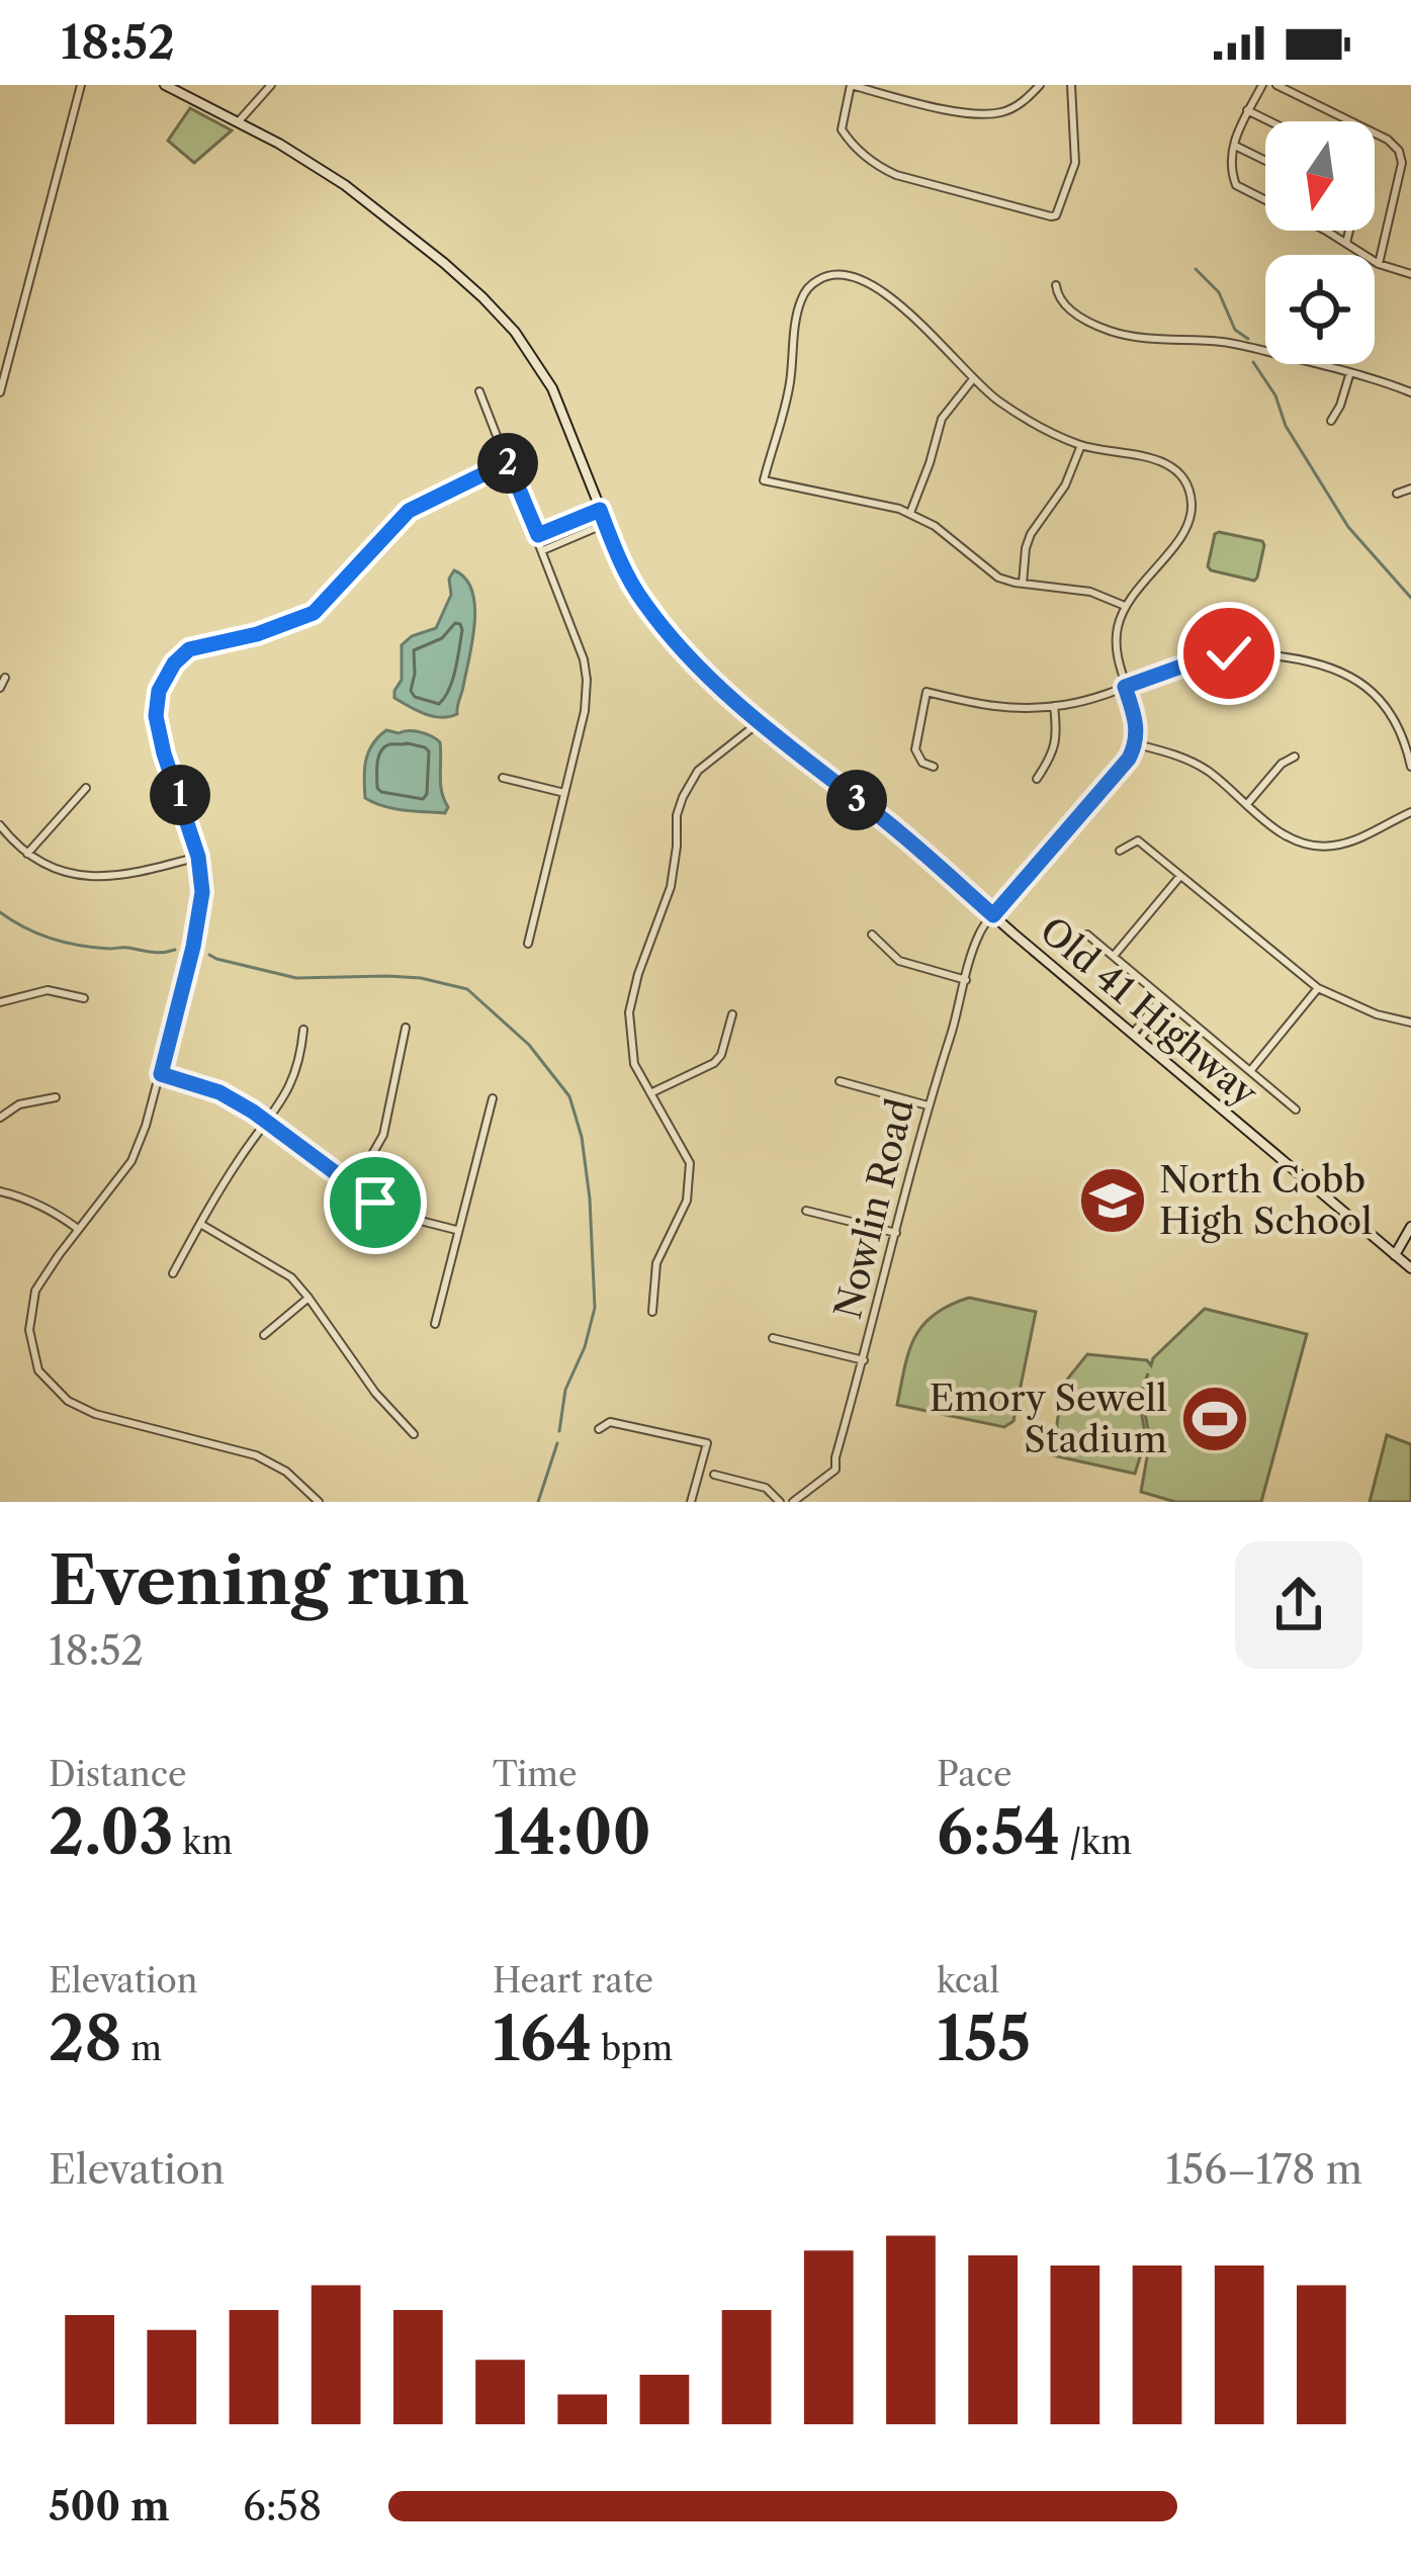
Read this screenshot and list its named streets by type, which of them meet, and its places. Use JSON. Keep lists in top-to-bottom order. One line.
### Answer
{"streets":{"main road":["Old 41 Highway"],"street":["Nowlin Road"]},"crossings":[["Old 41 Highway","Nowlin Road"]],"places":{"school or university":["North Cobb High School"],"sports":["Emory Sewell Stadium"]},"north":"bottom","page":{"status":"18:52","pins":["2","1","3"],"heading":["Evening run","18:52"],"stats":[["Distance","2.03 km"],["Time","14:00"],["Pace","6:54 /km"],["Elevation","28 m"],["Heart rate","164 bpm"],["kcal","155"]],"chart":["Elevation","156–178 m"],"list":[{"name":"500 m","note":"6:58"}]}}
